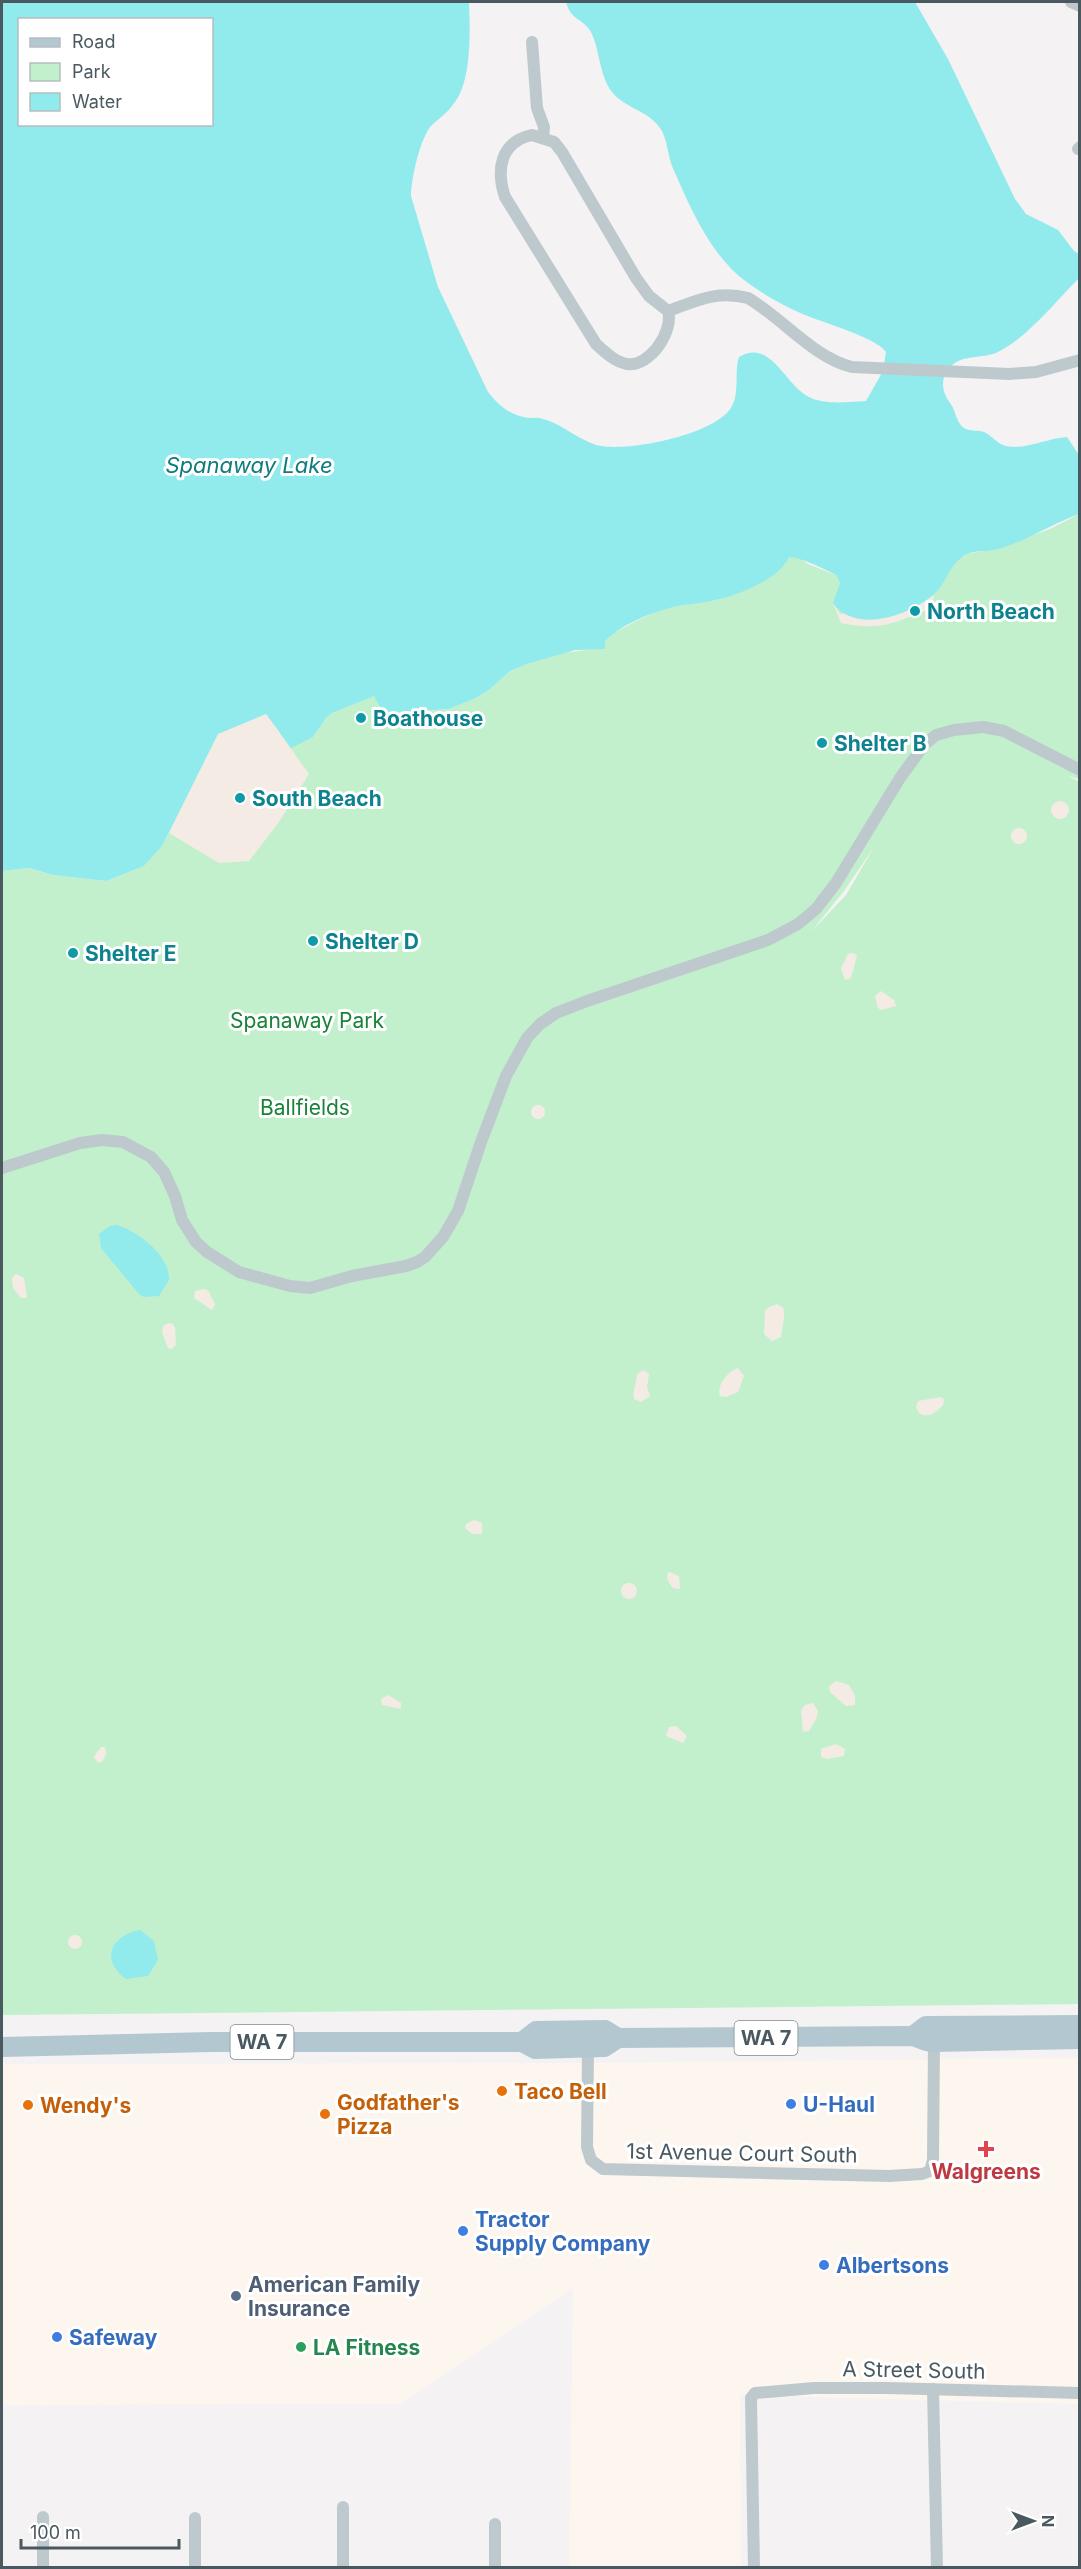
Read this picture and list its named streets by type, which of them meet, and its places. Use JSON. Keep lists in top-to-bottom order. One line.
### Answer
{"streets":{"main road":["WA 7"],"street":["1st Avenue Court South","A Street South"]},"crossings":[["WA 7","1st Avenue Court South"]],"water":["Spanaway Lake"],"parks":["Spanaway Park","Ballfields"],"places":{"other":["North Beach","Boathouse","Shelter B","South Beach","Shelter D","Shelter E","Taco Bell","U-Haul","Wendy's","Godfather's Pizza","Tractor Supply Company","Albertsons","American Family Insurance","Safeway","LA Fitness"],"health":["Walgreens"]},"legend":["Road","Park","Water"],"scale_bar":"100 m","north":"right"}
